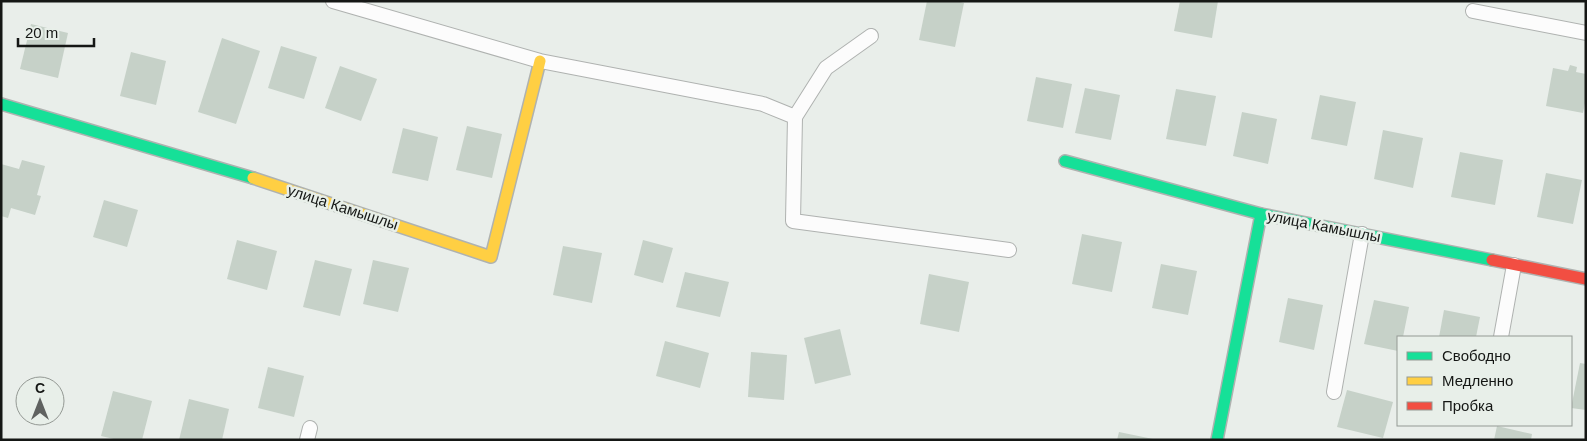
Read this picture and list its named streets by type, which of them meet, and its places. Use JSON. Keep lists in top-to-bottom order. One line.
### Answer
{"streets":{"street":["улица Камышлы"]},"legend":["Свободно","Медленно","Пробка"],"scale_bar":"20 m","north":"top"}
